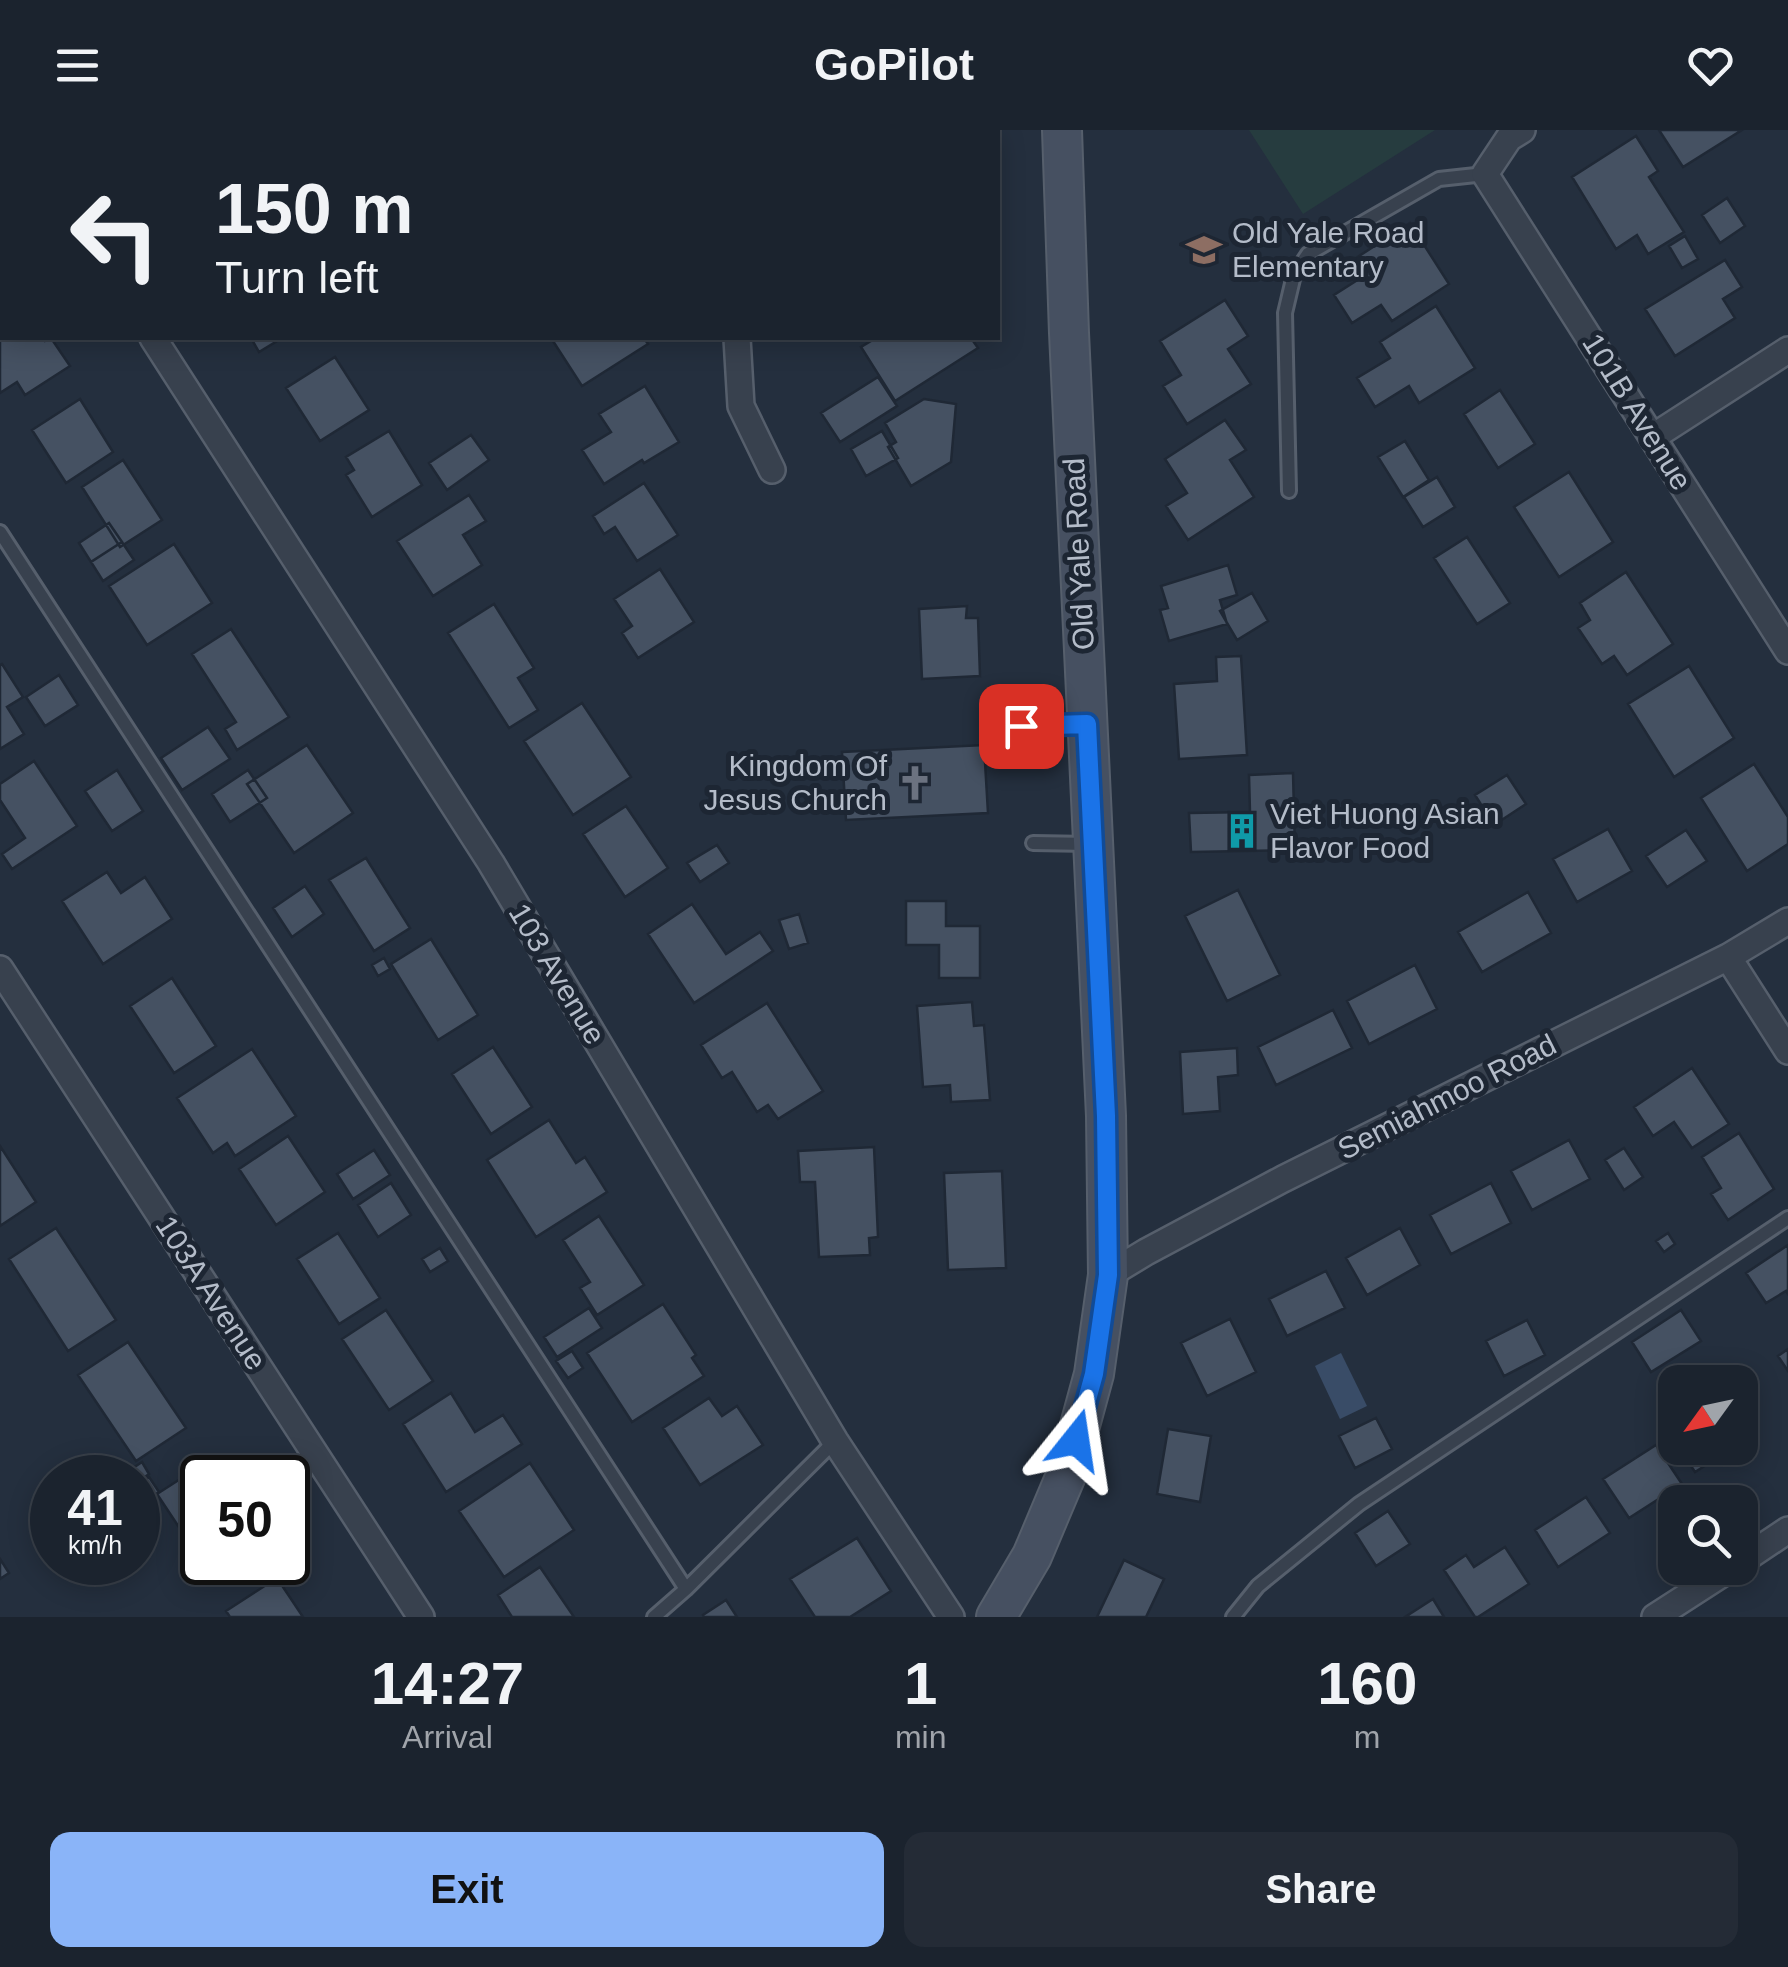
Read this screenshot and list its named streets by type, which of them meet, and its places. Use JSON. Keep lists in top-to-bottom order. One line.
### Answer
{"streets":{"main road":["Old Yale Road"],"street":["101B Avenue","103 Avenue","Semiahmoo Road","103A Avenue"]},"crossings":[["Old Yale Road","Semiahmoo Road"]],"places":{"school or university":["Old Yale Road Elementary"],"church":["Kingdom Of Jesus Church"],"building":["Viet Huong Asian Flavor Food"]},"north":"bottom left","page":{"header":"GoPilot","turn":["150 m","Turn left"],"speed":"41 km/h","limit":"50","eta":["14:27","Arrival","1","min","160","m"],"buttons":["Exit","Share"]}}
